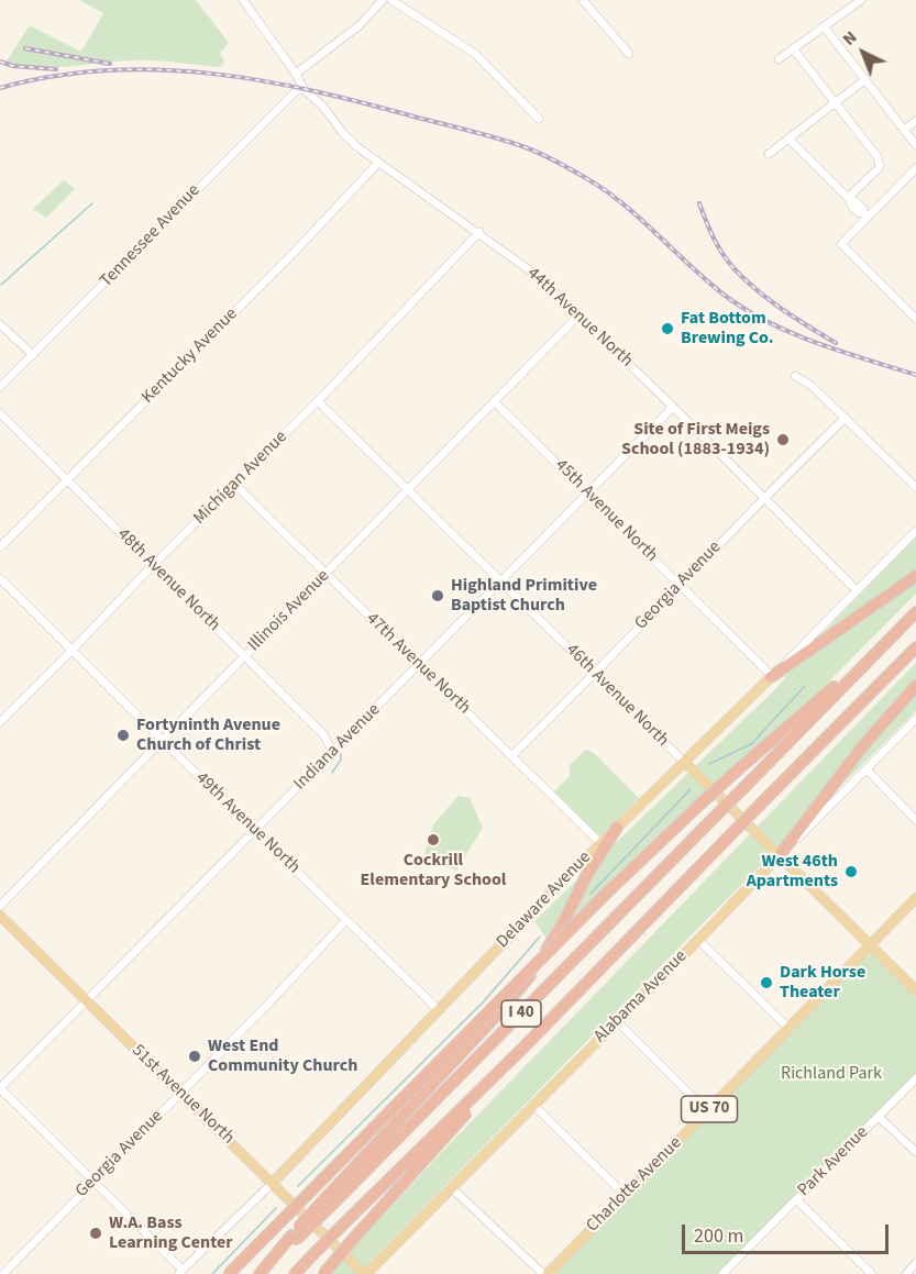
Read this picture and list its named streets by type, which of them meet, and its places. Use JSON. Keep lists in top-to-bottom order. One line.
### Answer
{"streets":{"highway":["I 40"],"main road":["46th Avenue North","Delaware Avenue","Alabama Avenue","51st Avenue North","US 70","Charlotte Avenue"],"street":["Tennessee Avenue","44th Avenue North","Kentucky Avenue","Michigan Avenue","45th Avenue North","48th Avenue North","Georgia Avenue","Illinois Avenue","47th Avenue North","Indiana Avenue","49th Avenue North","Park Avenue"]},"crossings":[["Tennessee Avenue","44th Avenue North"],["44th Avenue North","Kentucky Avenue"],["44th Avenue North","Michigan Avenue"],["44th Avenue North","Georgia Avenue"],["44th Avenue North","Illinois Avenue"],["44th Avenue North","Indiana Avenue"],["44th Avenue North","Delaware Avenue"],["Kentucky Avenue","48th Avenue North"],["Michigan Avenue","48th Avenue North"],["Michigan Avenue","47th Avenue North"],["Michigan Avenue","46th Avenue North"],["Michigan Avenue","49th Avenue North"],["45th Avenue North","Georgia Avenue"],["45th Avenue North","Illinois Avenue"],["45th Avenue North","Indiana Avenue"],["45th Avenue North","Delaware Avenue"],["48th Avenue North","Illinois Avenue"],["48th Avenue North","Indiana Avenue"],["Georgia Avenue","47th Avenue North"],["Georgia Avenue","46th Avenue North"],["Georgia Avenue","49th Avenue North"],["Georgia Avenue","51st Avenue North"],["Illinois Avenue","47th Avenue North"],["Illinois Avenue","46th Avenue North"],["Illinois Avenue","49th Avenue North"],["47th Avenue North","Indiana Avenue"],["47th Avenue North","Delaware Avenue"],["46th Avenue North","Indiana Avenue"],["46th Avenue North","Delaware Avenue"],["46th Avenue North","Alabama Avenue"],["46th Avenue North","Charlotte Avenue"],["Indiana Avenue","49th Avenue North"],["Indiana Avenue","51st Avenue North"],["49th Avenue North","Delaware Avenue"],["Delaware Avenue","51st Avenue North"],["Alabama Avenue","51st Avenue North"]],"parks":["Richland Park"],"places":["Fat Bottom Brewing Co.","Site of First Meigs School (1883-1934)","Highland Primitive Baptist Church","Fortyninth Avenue Church of Christ","Cockrill Elementary School","West 46th Apartments","Dark Horse Theater","West End Community Church","W.A. Bass Learning Center"],"scale_bar":"200 m","north":"top left"}
